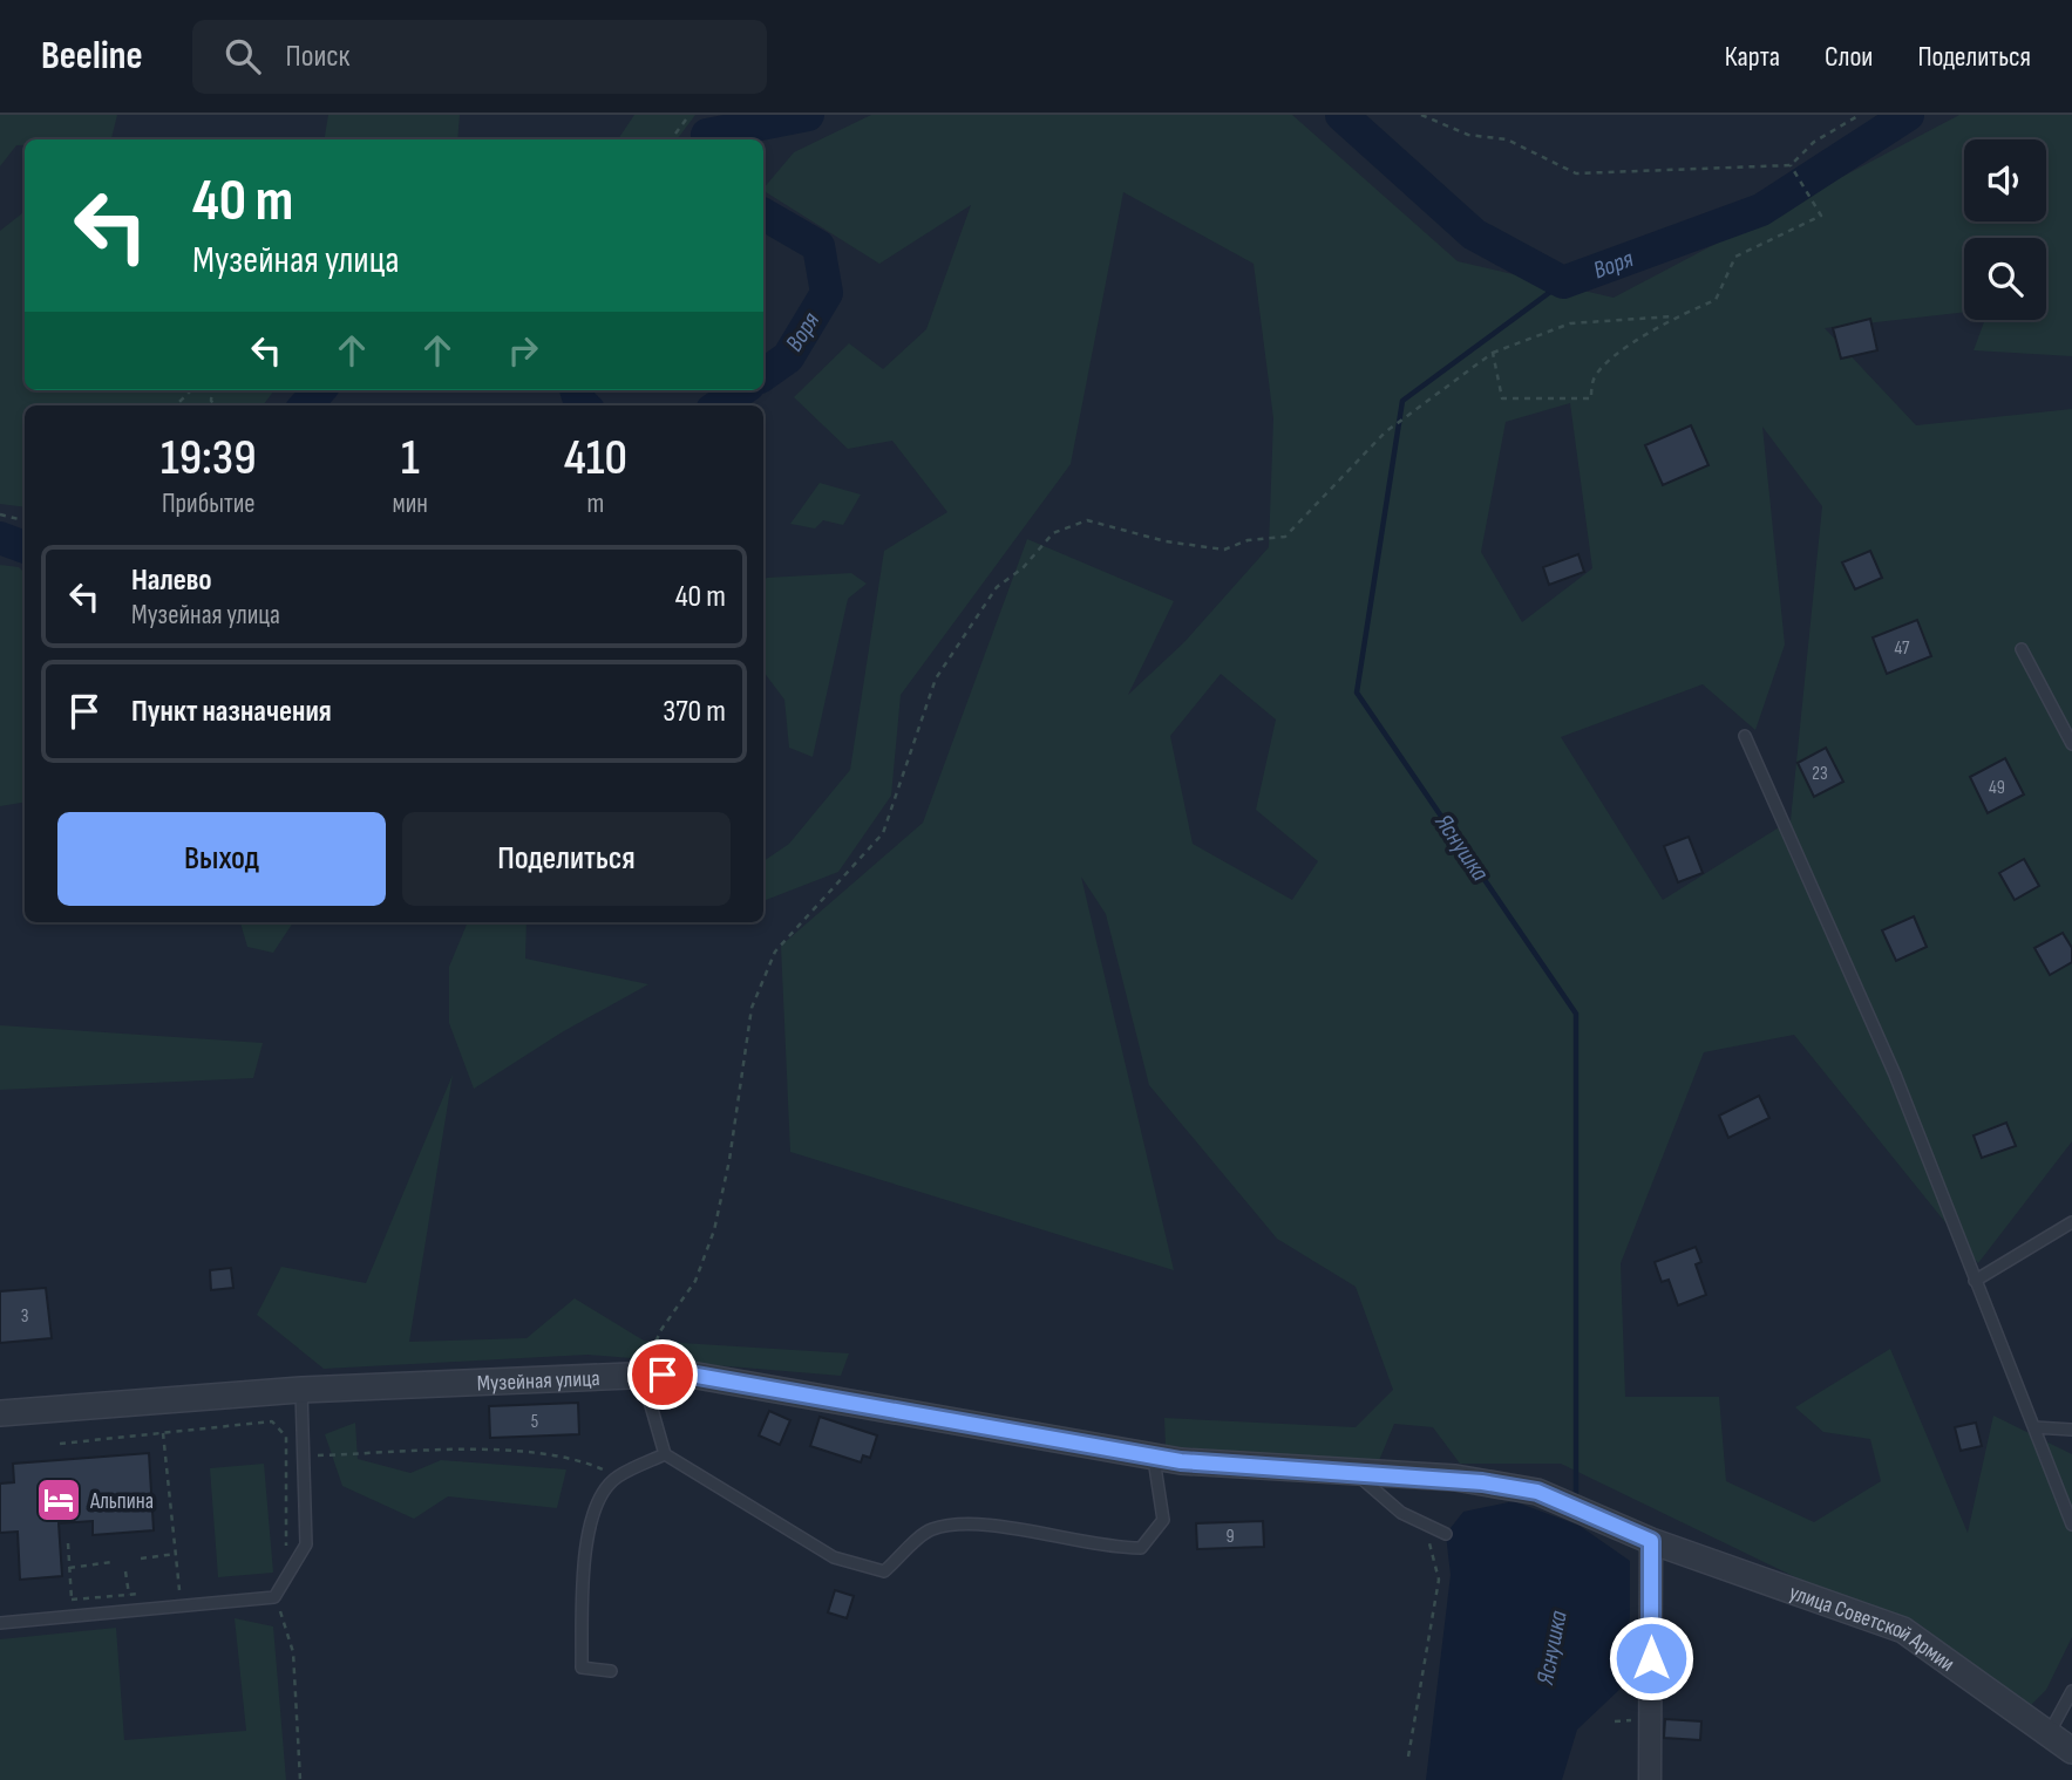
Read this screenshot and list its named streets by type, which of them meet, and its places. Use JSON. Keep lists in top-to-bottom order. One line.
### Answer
{"streets":{"street":["Музейная улица","улица Советской Армии"]},"crossings":[["Музейная улица","улица Советской Армии"]],"water":["Воря","Яснушка"],"places":{"hotel":["Альпина"]},"house_numbers":["47","23","49","3","5","9"],"page":{"header":"Beeline","search":"Поиск","nav":["Карта","Слои","Поделиться"],"turn":["40 m","Музейная улица"],"eta":["19:39","Прибытие","1","мин","410","m"],"list":[{"name":"Налево","note":"Музейная улица","value":"40 m"},{"name":"Пункт назначения","value":"370 m"}],"buttons":["Выход","Поделиться"]}}
